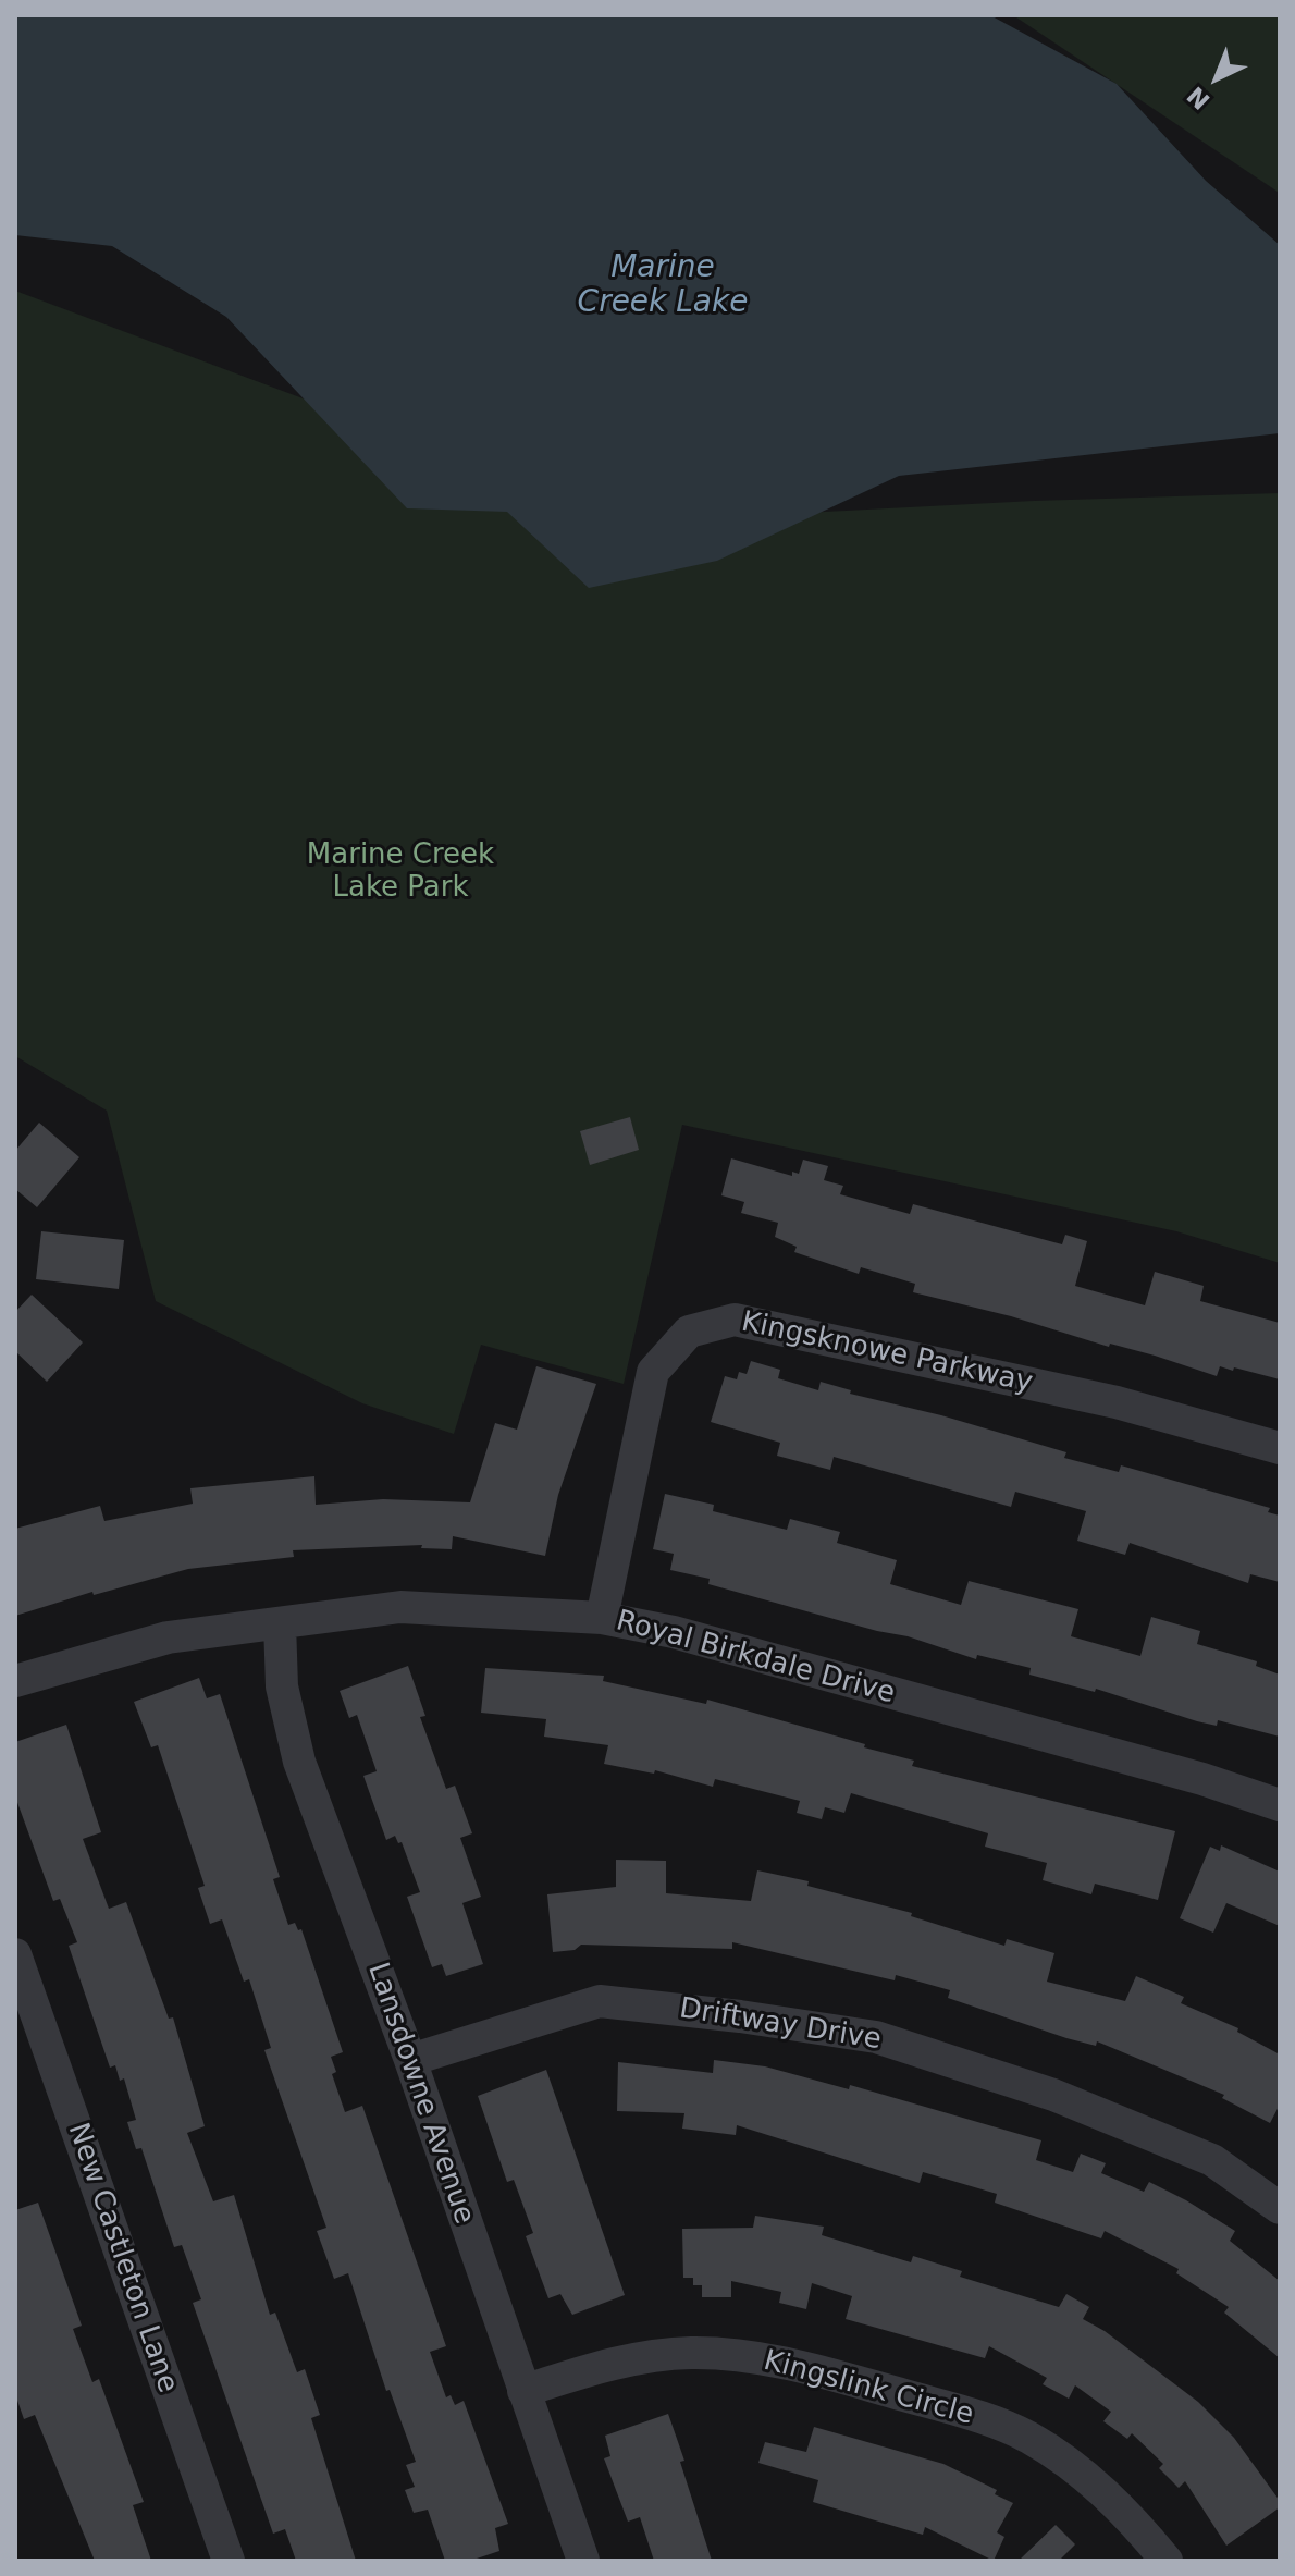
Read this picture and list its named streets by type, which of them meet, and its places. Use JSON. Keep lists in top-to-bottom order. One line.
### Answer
{"streets":{"street":["Kingsknowe Parkway","Royal Birkdale Drive","Driftway Drive","Lansdowne Avenue","New Castleton Lane","Kingslink Circle"]},"crossings":[["Kingsknowe Parkway","Royal Birkdale Drive"],["Royal Birkdale Drive","Lansdowne Avenue"],["Driftway Drive","Lansdowne Avenue"],["Lansdowne Avenue","Kingslink Circle"]],"water":["Marine Creek Lake"],"parks":["Marine Creek Lake Park"],"north":"bottom left"}
